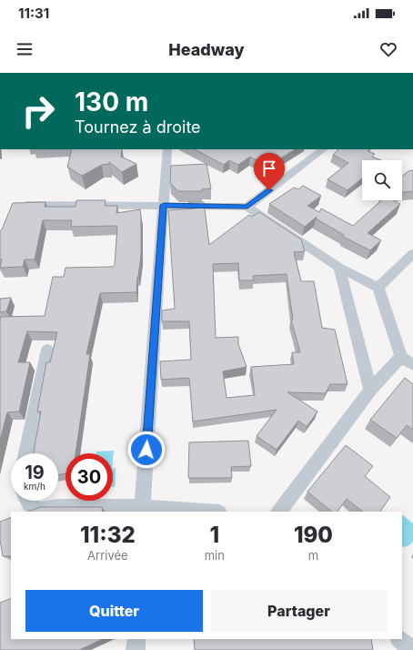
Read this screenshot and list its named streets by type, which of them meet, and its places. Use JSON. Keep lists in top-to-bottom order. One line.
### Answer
{"page":{"status":"11:31","header":"Headway","turn":["130 m","Tournez à droite"],"speed":"19 km/h","limit":"30","eta":["11:32","Arrivée","1","min","190","m"],"buttons":["Quitter","Partager"]}}
